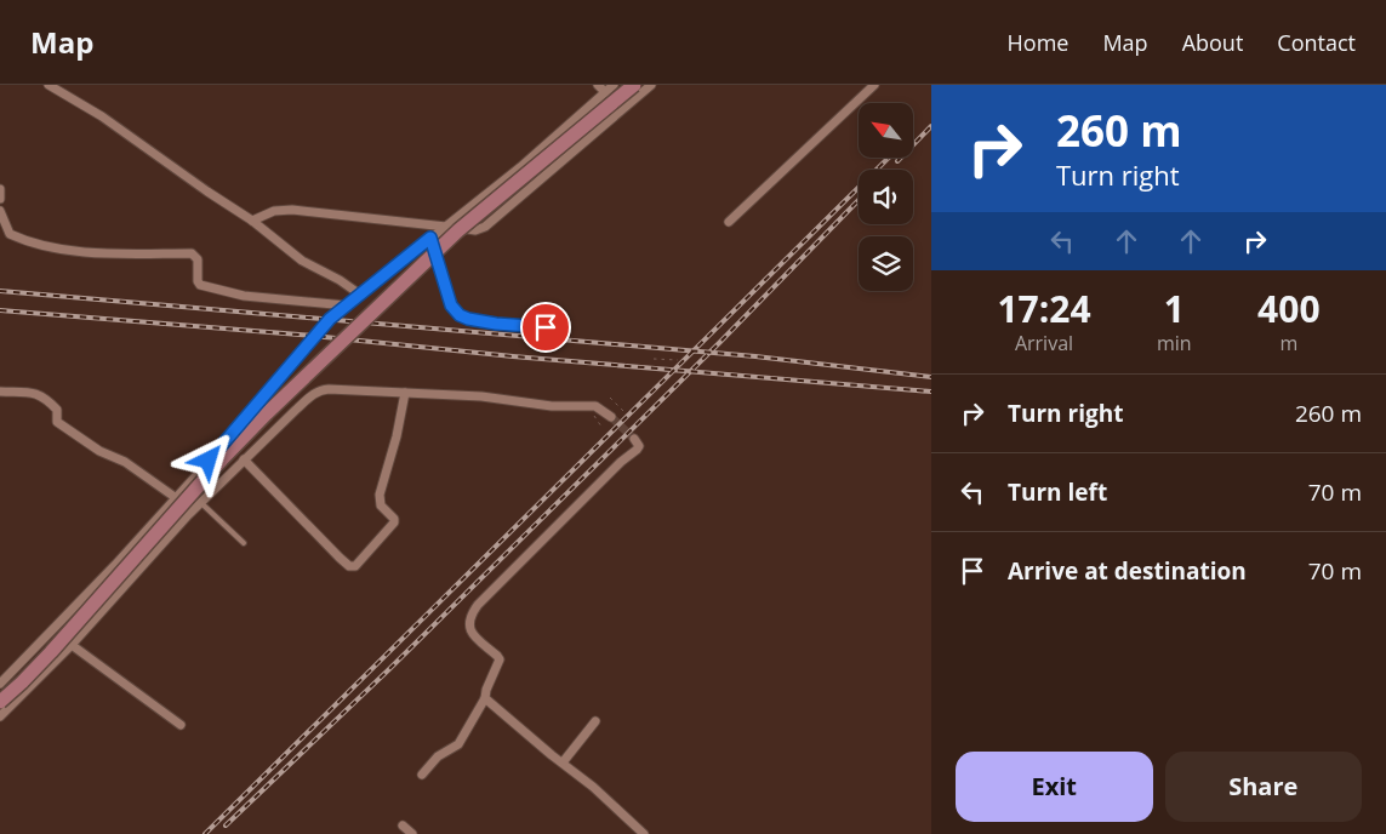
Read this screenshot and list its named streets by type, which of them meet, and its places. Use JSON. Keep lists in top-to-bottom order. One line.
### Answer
{"north":"top left","page":{"header":"Map","nav":["Home","Map","About","Contact"],"turn":["260 m","Turn right"],"eta":["17:24","Arrival","1","min","400","m"],"list":[{"name":"Turn right","value":"260 m"},{"name":"Turn left","value":"70 m"},{"name":"Arrive at destination","value":"70 m"}],"buttons":["Exit","Share"]}}
